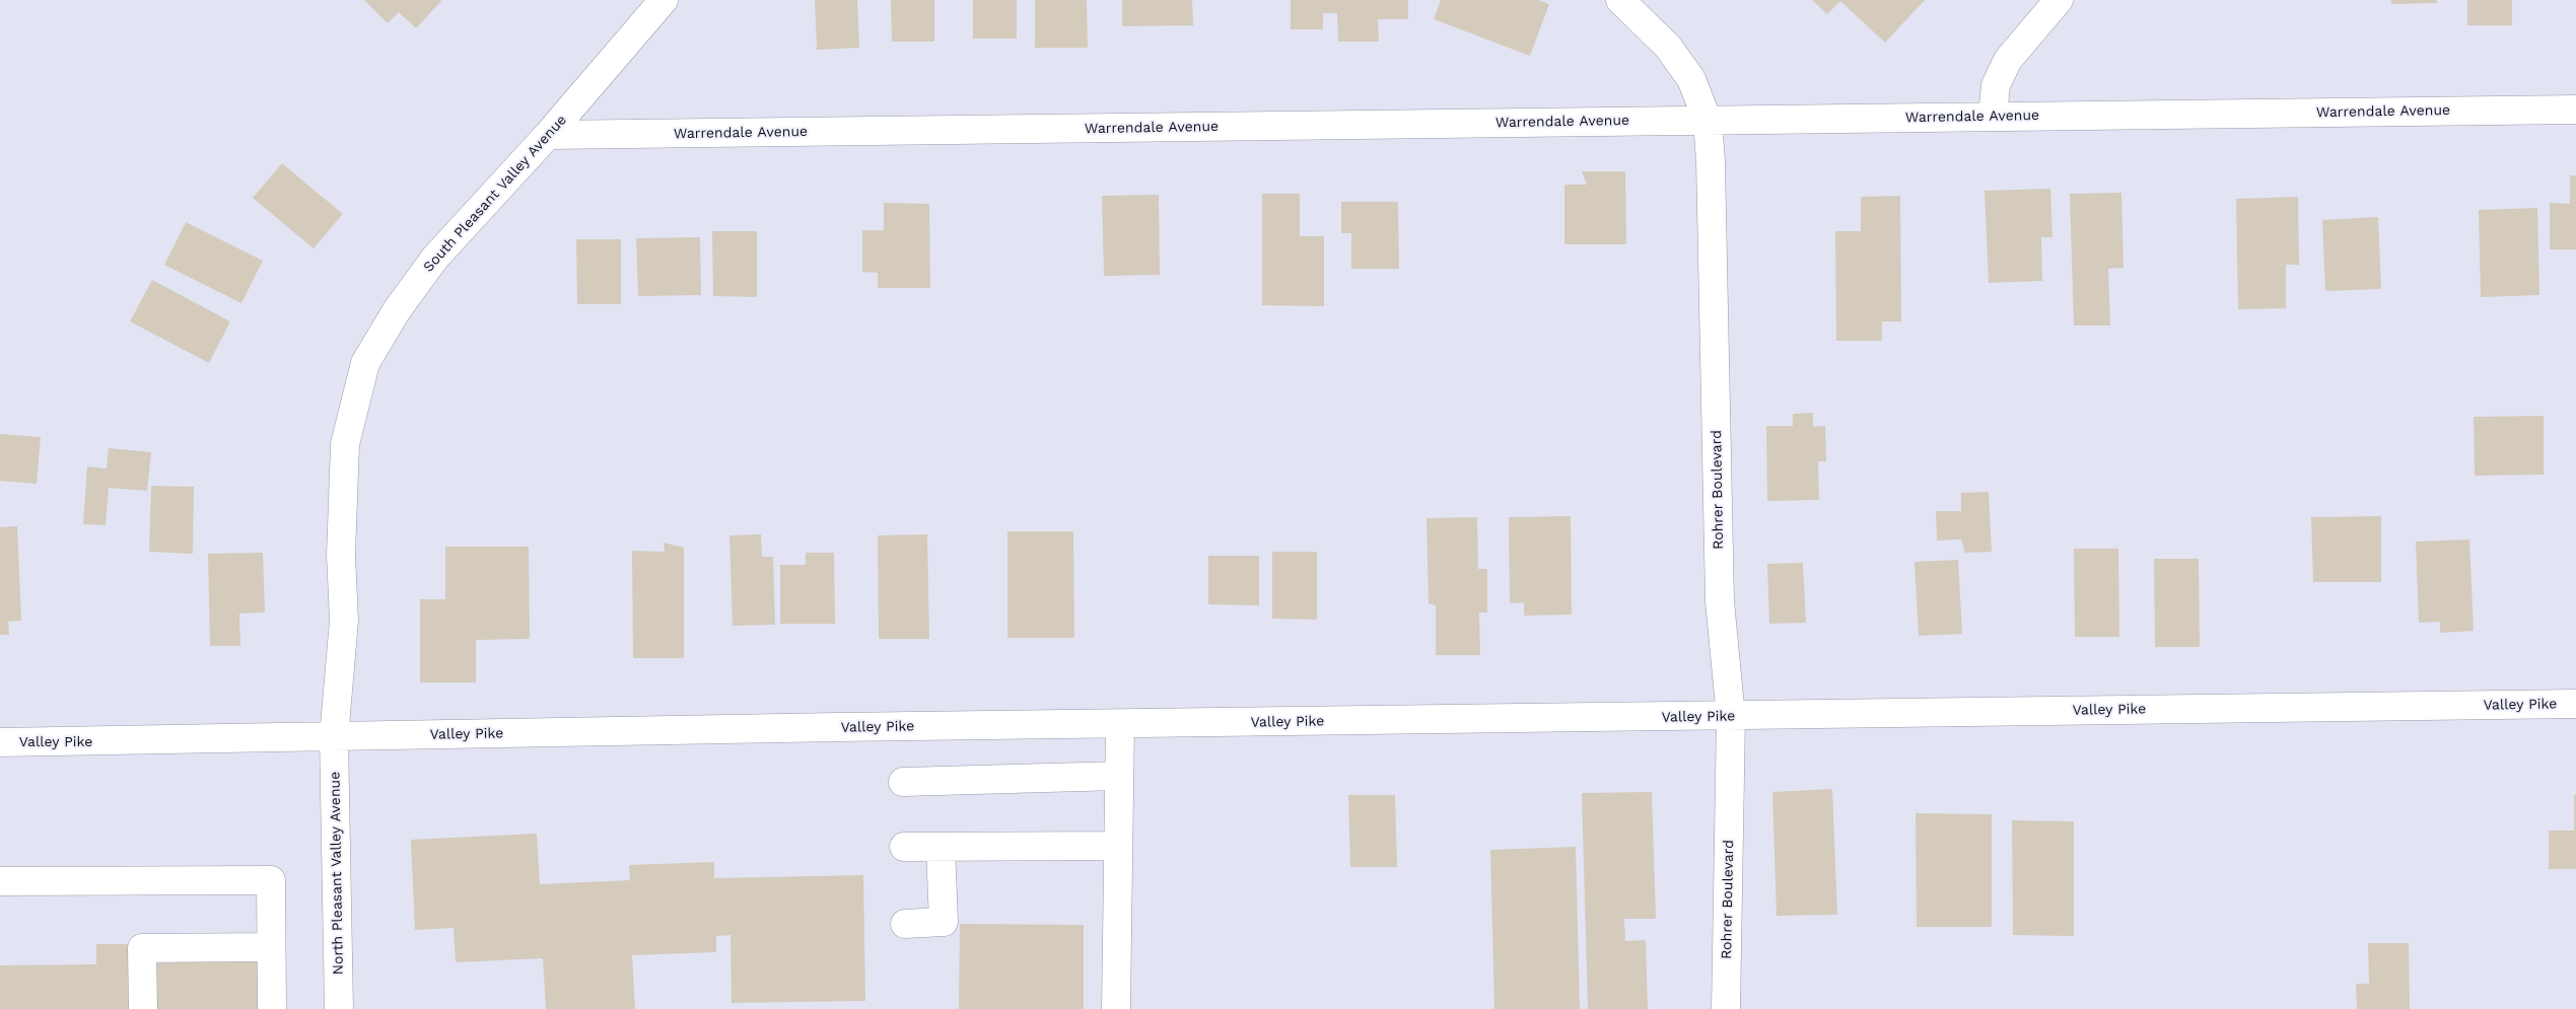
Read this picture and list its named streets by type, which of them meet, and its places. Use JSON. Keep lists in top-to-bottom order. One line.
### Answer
{"streets":{"street":["Warrendale Avenue","South Pleasant Valley Avenue","Rohrer Boulevard","Valley Pike","North Pleasant Valley Avenue"]},"crossings":[["Warrendale Avenue","South Pleasant Valley Avenue"],["Warrendale Avenue","Rohrer Boulevard"],["South Pleasant Valley Avenue","Valley Pike"],["South Pleasant Valley Avenue","North Pleasant Valley Avenue"],["Rohrer Boulevard","Valley Pike"],["Valley Pike","North Pleasant Valley Avenue"]]}
